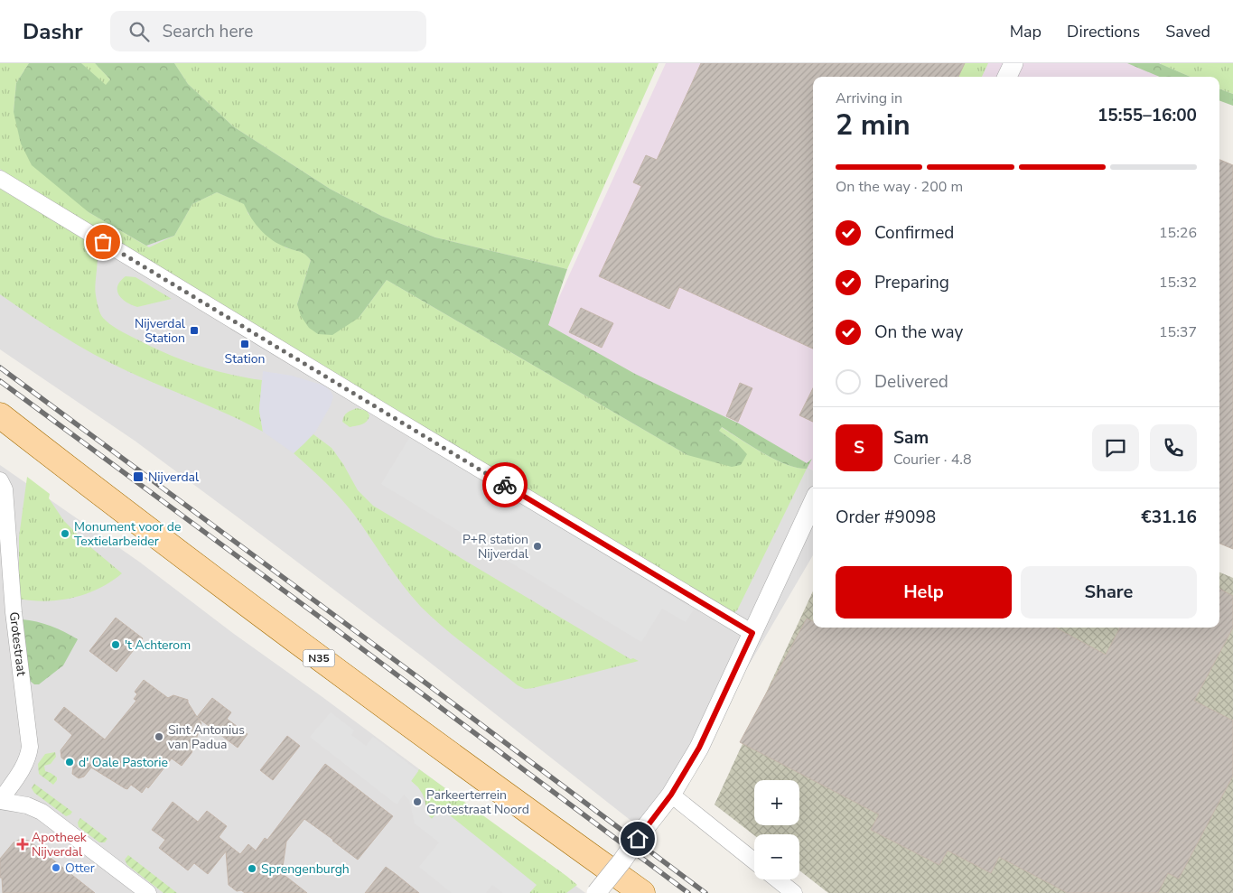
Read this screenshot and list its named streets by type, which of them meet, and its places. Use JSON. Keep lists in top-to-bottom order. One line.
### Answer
{"streets":{"main road":["N35"],"street":["Grotestraat"]},"places":{"transit":["Nijverdal Station","Station","Nijverdal"],"other":["Monument voor de Textielarbeider","P+R station Nijverdal","'t Achterom","Sint Antonius van Padua","d' Oale Pastorie","Parkeerterrein Grotestraat Noord","Otter","Sprengenburgh"],"health":["Apotheek Nijverdal"]},"page":{"header":"Dashr","search":"Search here","nav":["Map","Directions","Saved"],"heading":["2 min","Arriving in","15:55–16:00"],"panel":["Sam","Courier · 4.8","Order #9098","€31.16"],"bar":"On the way · 200 m","list":[["Confirmed","15:26"],["Preparing","15:32"],["On the way","15:37"],"Delivered"],"round":"S","buttons":["Help","Share"],"map_buttons":["+","−"]}}
